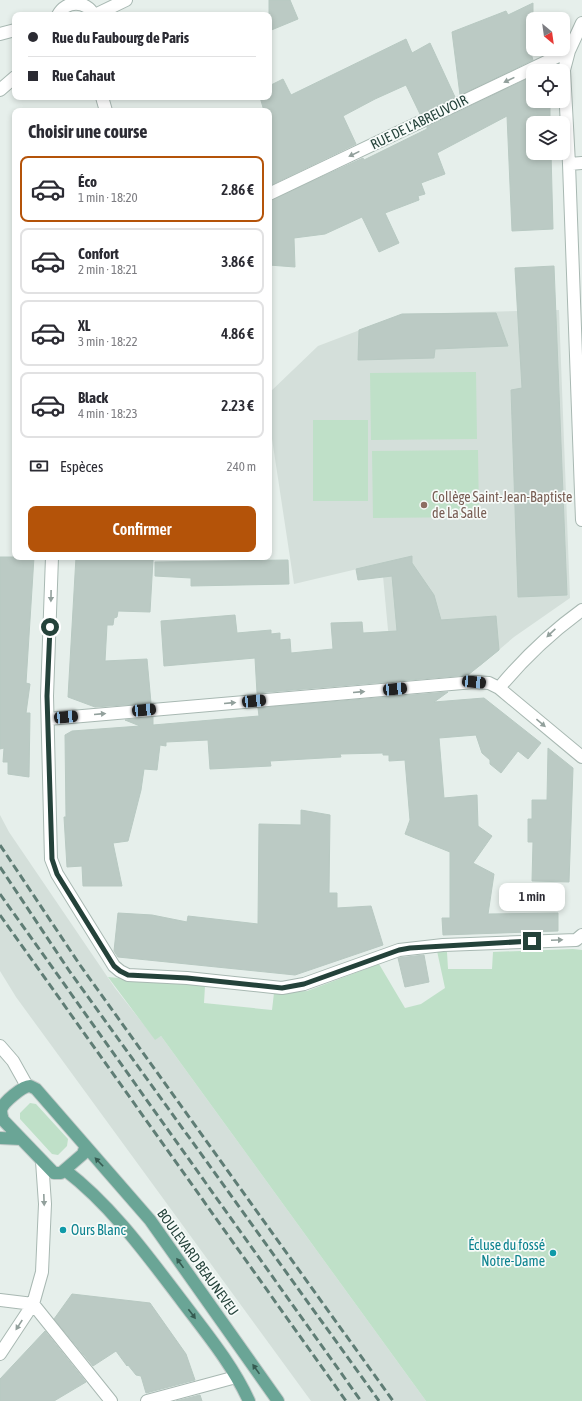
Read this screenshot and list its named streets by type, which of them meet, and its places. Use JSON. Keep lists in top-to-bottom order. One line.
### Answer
{"streets":{"main road":["BOULEVARD BEAUNEVEU"],"street":["RUE DE L'ABREUVOIR"]},"one_way":["RUE DE L'ABREUVOIR"],"places":["Collège Saint-Jean-Baptiste de La Salle","Ours Blanc","Écluse du fossé Notre-Dame"],"north":"bottom right","page":{"banner":["Rue du Faubourg de Paris","Rue Cahaut"],"heading":"Choisir une course","list":[{"name":"Éco","note":"1 min · 18:20","value":"2.86 €"},{"name":"Confort","note":"2 min · 18:21","value":"3.86 €"},{"name":"XL","note":"3 min · 18:22","value":"4.86 €"},{"name":"Black","note":"4 min · 18:23","value":"2.23 €"}],"pay":["Espèces","240 m"],"buttons":"Confirmer","bubble":"1 min"}}
